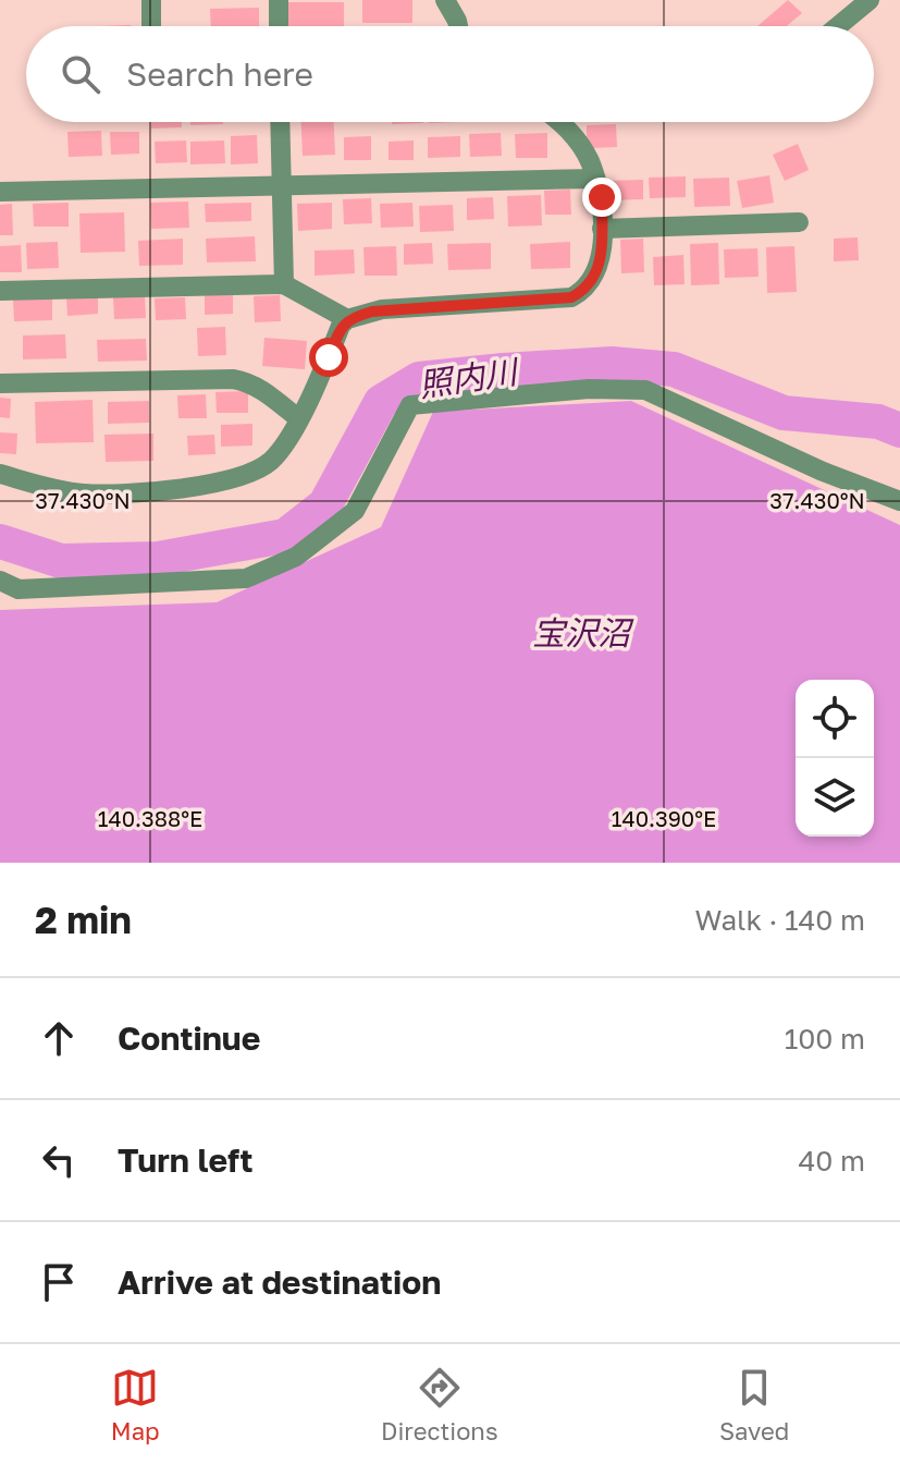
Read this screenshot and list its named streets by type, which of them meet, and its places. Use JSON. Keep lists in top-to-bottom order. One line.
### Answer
{"water":["照内川","宝沢沼"],"page":{"search":"Search here","heading":["2 min","Walk · 140 m"],"list":[["Continue","100 m"],["Turn left","40 m"],"Arrive at destination"],"nav":["Map","Directions","Saved"]},"coordinates":["37.430°N","140.388°E","140.390°E"]}
